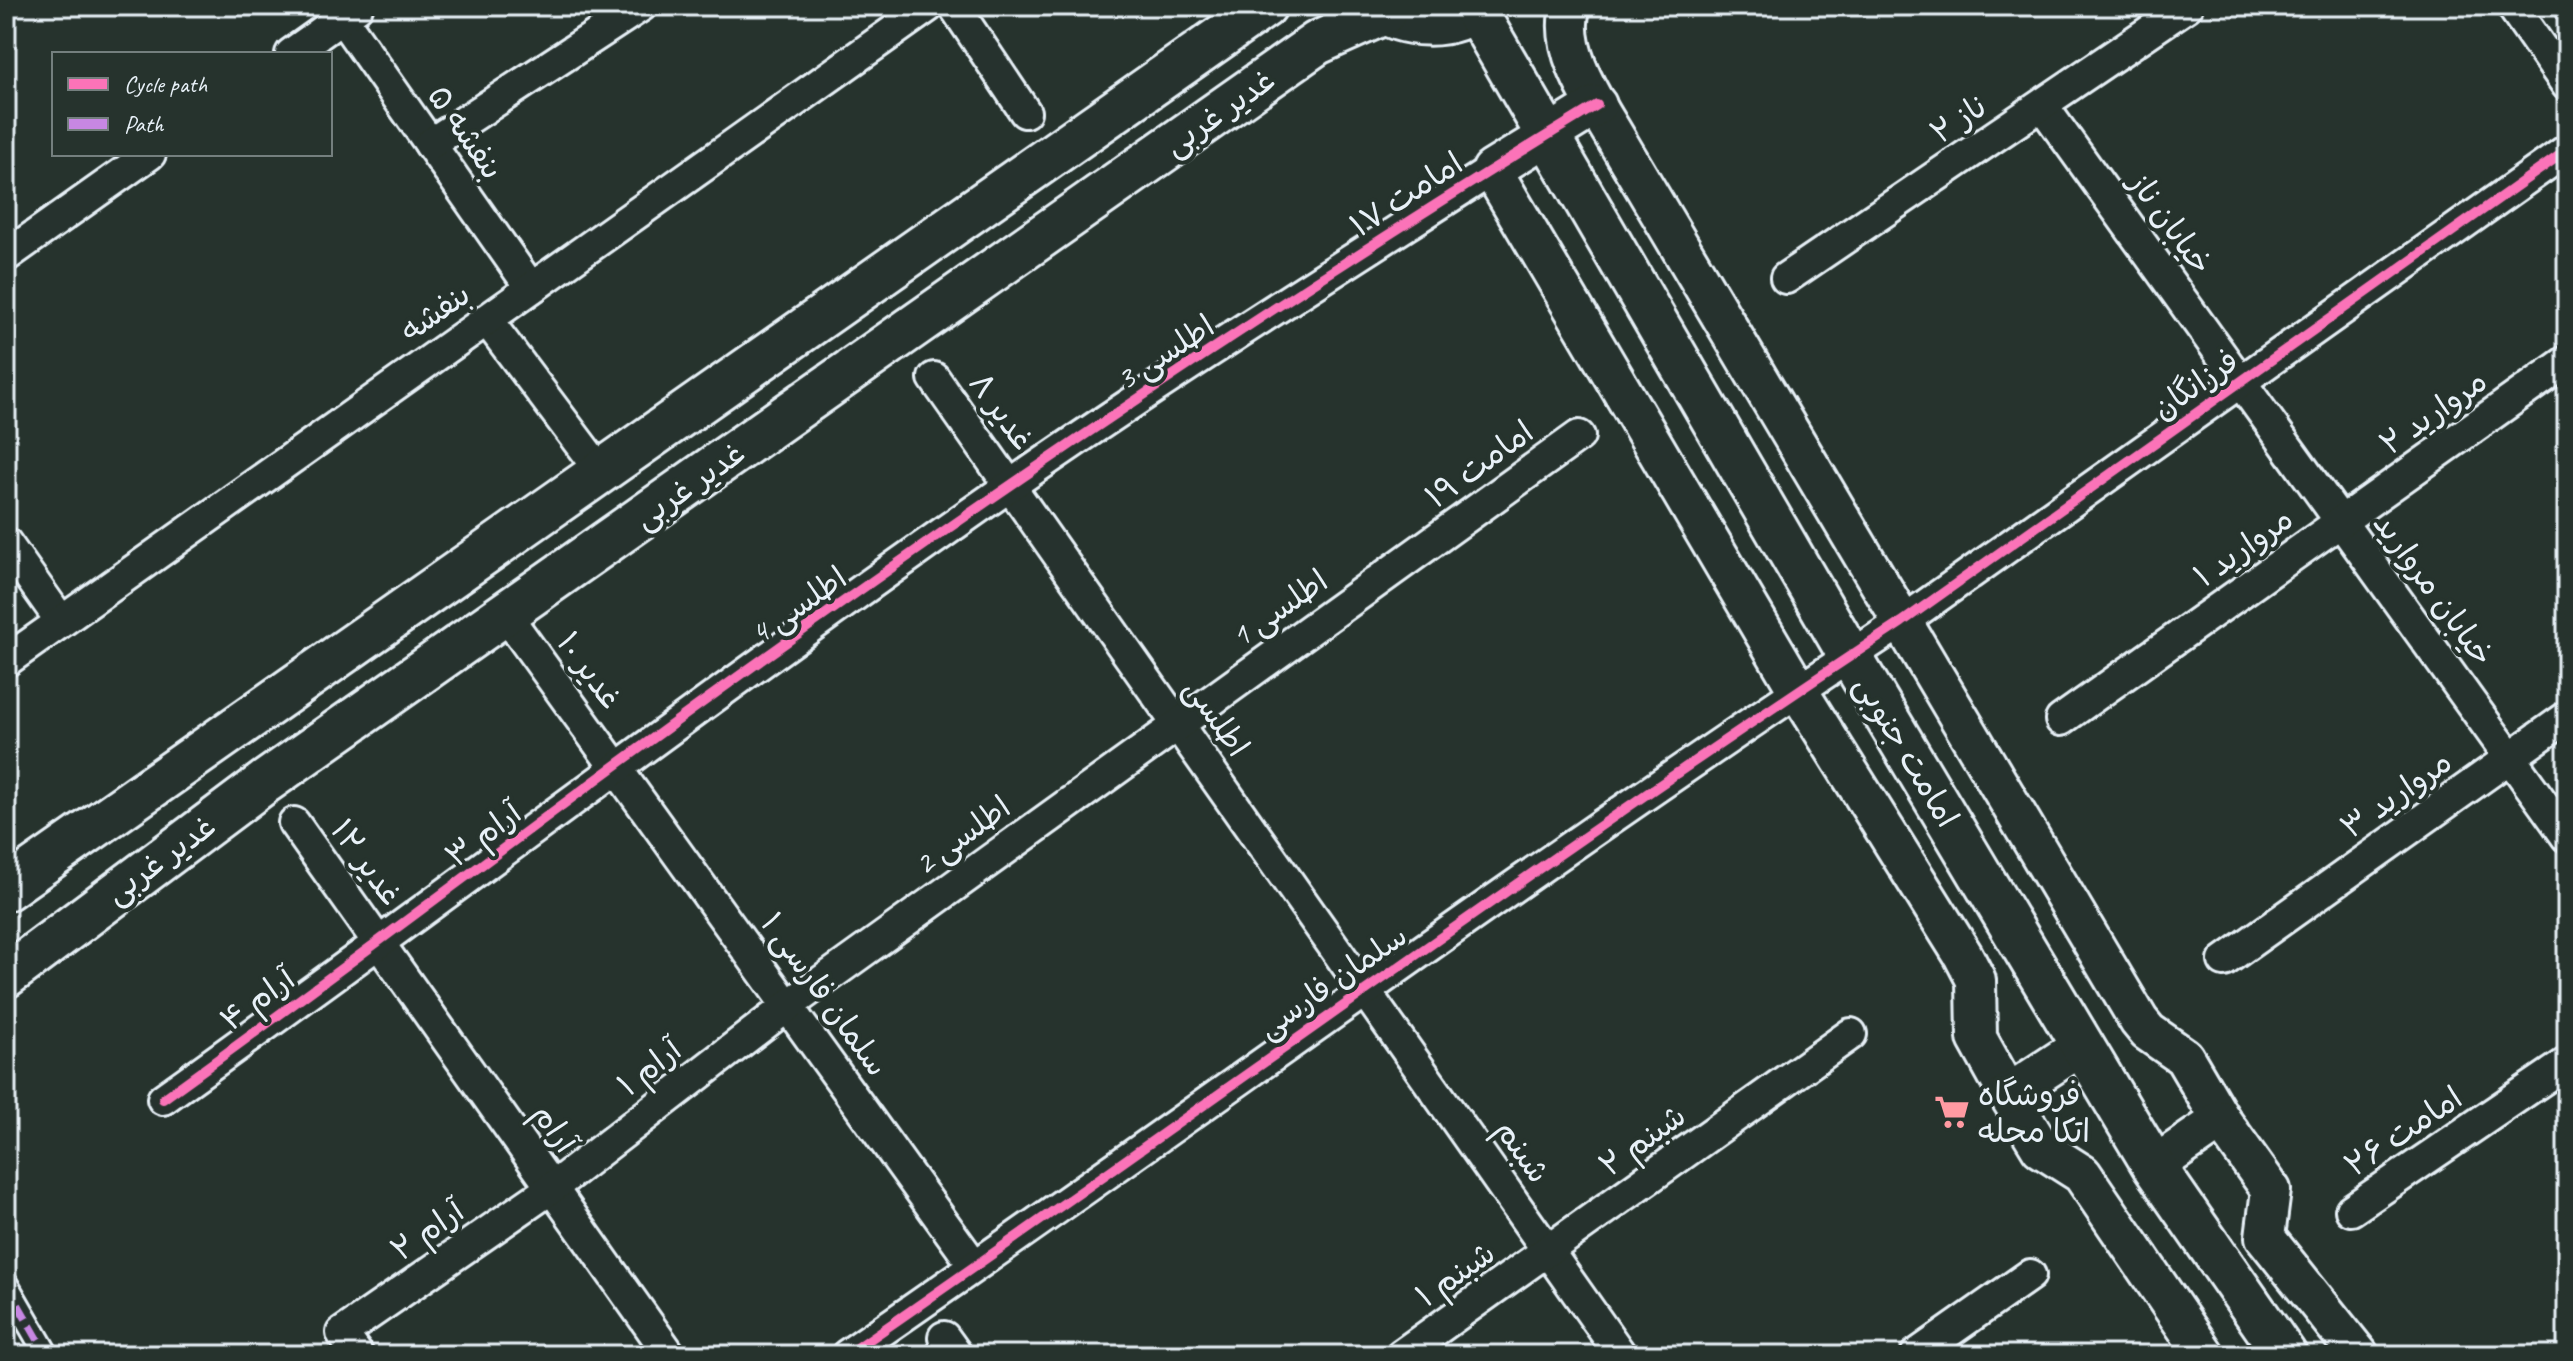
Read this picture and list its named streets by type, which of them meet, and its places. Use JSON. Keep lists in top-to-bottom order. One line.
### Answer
{"streets":{"main road":["غدیر غربی","امامت جنوبی"],"street":["ناز ۲","بنفشه ۵","امامت ۱۷","خیابان ناز","بنفشه","اطلسی 3","فرزانگان","غدیر ۸","مروارید ۲","امامت ۱۹","مروارید ۱","خیابان مروارید","اطلسی 4","اطلسی 1","غدیر ۱۰","اطلسی","مروارید ۳","آرام ۳","اطلسی 2","غدیر ۱۲","سلمان فارسی","سلمان فارسی ۱","آرام ۴","آرام ۱","آرام","امامت ۲۶","شبنم ۲","شبنم","آرام ۲","شبنم ۱"]},"crossings":[["غدیر غربی","غدیر ۱۰"],["ناز ۲","خیابان ناز"],["بنفشه ۵","بنفشه"],["امامت ۱۷","اطلسی 3"],["خیابان ناز","فرزانگان"],["خیابان ناز","خیابان مروارید"],["اطلسی 3","غدیر ۸"],["اطلسی 3","اطلسی 4"],["اطلسی 3","اطلسی"],["فرزانگان","خیابان مروارید"],["فرزانگان","امامت جنوبی"],["فرزانگان","سلمان فارسی"],["غدیر ۸","اطلسی 4"],["غدیر ۸","اطلسی"],["مروارید ۲","مروارید ۱"],["مروارید ۲","خیابان مروارید"],["امامت ۱۹","اطلسی 1"],["مروارید ۱","خیابان مروارید"],["خیابان مروارید","مروارید ۳"],["اطلسی 4","غدیر ۱۰"],["اطلسی 4","اطلسی"],["اطلسی 4","آرام ۳"],["اطلسی 4","سلمان فارسی ۱"],["اطلسی 1","اطلسی"],["اطلسی 1","اطلسی 2"],["غدیر ۱۰","آرام ۳"],["غدیر ۱۰","سلمان فارسی ۱"],["اطلسی","اطلسی 2"],["اطلسی","سلمان فارسی"],["اطلسی","شبنم"],["امامت جنوبی","سلمان فارسی"],["آرام ۳","غدیر ۱۲"],["آرام ۳","سلمان فارسی ۱"],["آرام ۳","آرام ۴"],["آرام ۳","آرام"],["اطلسی 2","سلمان فارسی ۱"],["اطلسی 2","آرام ۱"],["غدیر ۱۲","آرام ۴"],["غدیر ۱۲","آرام"],["سلمان فارسی","سلمان فارسی ۱"],["سلمان فارسی","شبنم"],["سلمان فارسی ۱","آرام ۱"],["آرام ۴","آرام"],["آرام ۱","آرام"],["آرام ۱","آرام ۲"],["آرام","آرام ۲"],["شبنم ۲","شبنم"],["شبنم ۲","شبنم ۱"],["شبنم","شبنم ۱"]],"places":{"supermarket":["فروشگاه اتکا محله"]},"legend":["Cycle path","Path"]}
